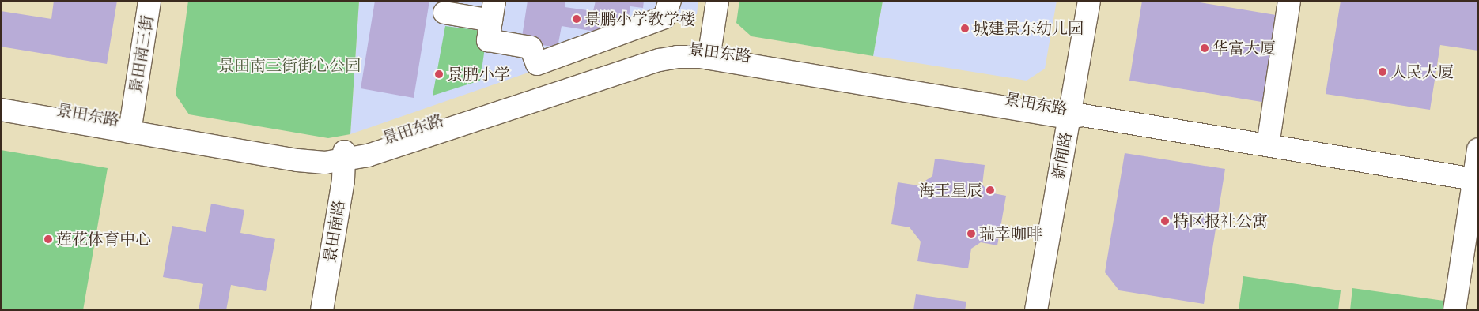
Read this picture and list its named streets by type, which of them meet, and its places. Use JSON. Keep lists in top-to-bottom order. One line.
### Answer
{"streets":{"street":["景田东路","景田南三街","新闻路","景田南路"]},"crossings":[["景田东路","景田南三街"],["景田东路","新闻路"],["景田东路","景田南路"]],"parks":["景田南三街街心公园"],"places":["景鹏小学教学楼","城建景东幼儿园","华富大厦","人民大厦","景鹏小学","海王星辰","特区报社公寓","瑞幸咖啡","莲花体育中心"]}
